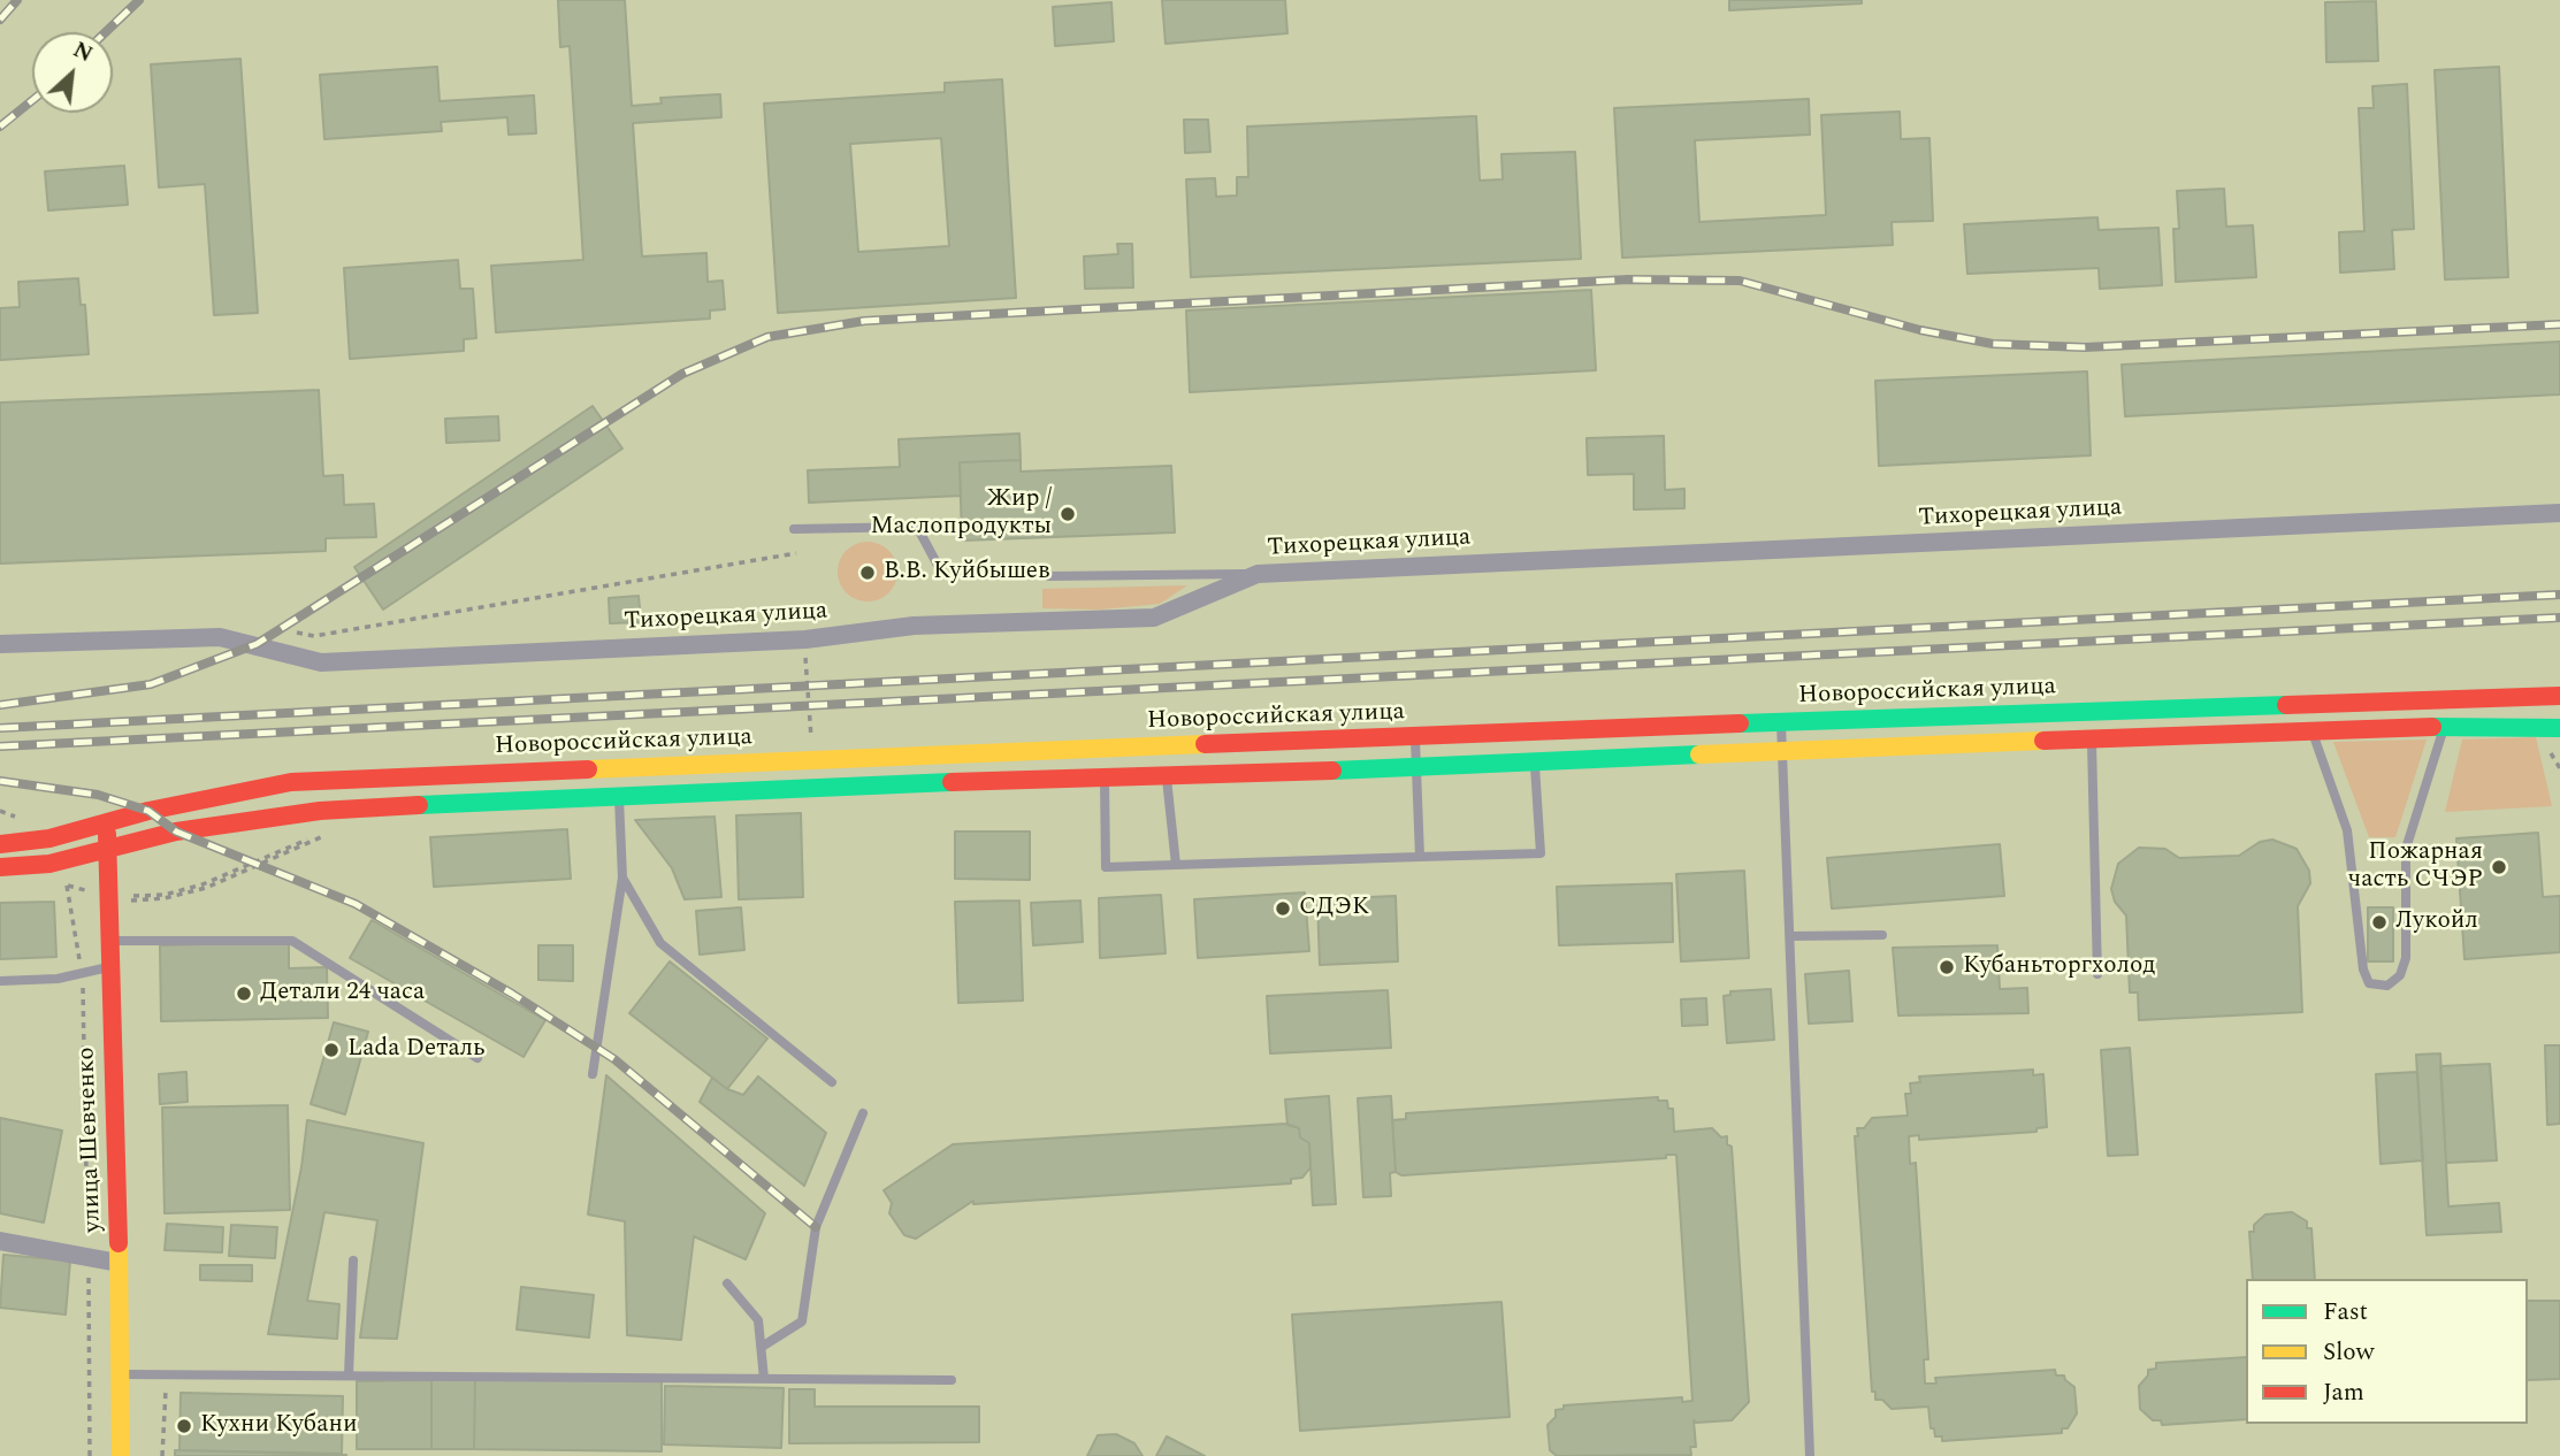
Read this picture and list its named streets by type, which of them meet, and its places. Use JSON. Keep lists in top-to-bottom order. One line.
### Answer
{"streets":{"main road":["Новороссийская улица","улица Шевченко"],"street":["Тихорецкая улица"]},"crossings":[["Новороссийская улица","улица Шевченко"]],"places":["Жир / Маслопродукты","В.В. Куйбышев","Пожарная часть СЧЭР","СДЭК","Лукойл","Кубаньторгхолод","Детали 24 часа","Lada Dеталь","Кухни Кубани"],"legend":["Fast","Slow","Jam"],"north":"top right"}
